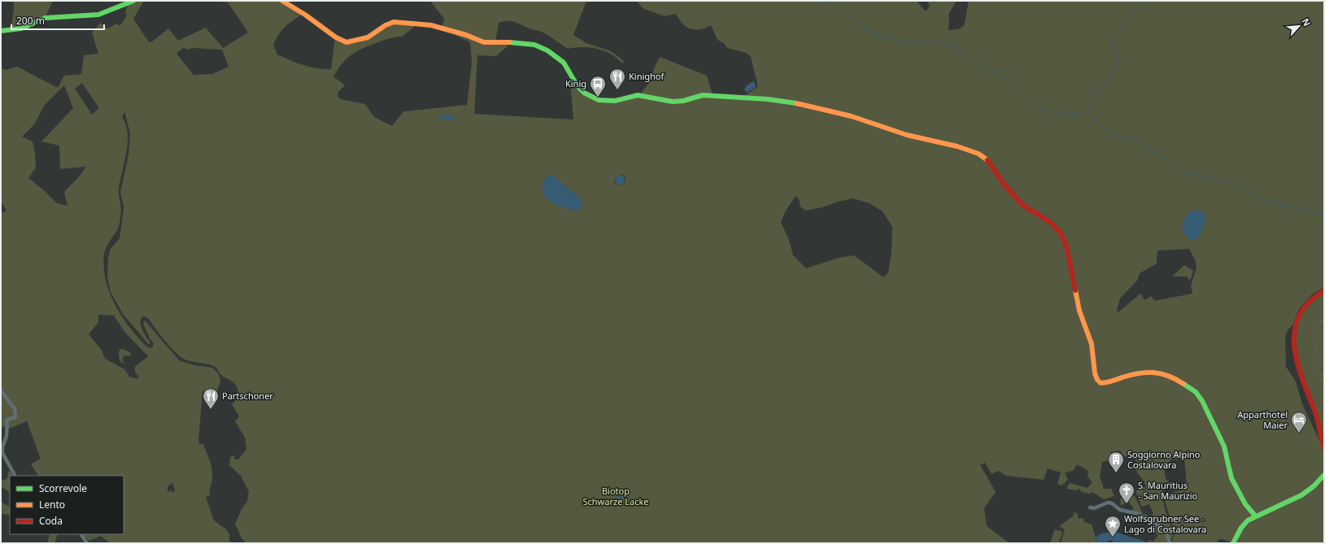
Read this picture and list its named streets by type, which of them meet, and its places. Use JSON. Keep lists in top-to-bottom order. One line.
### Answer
{"parks":["Biotop Schwarze Lacke"],"places":{"restaurant":["Kinighof","Partschoner"],"bus stop":["Kinig"],"hotel":["Apparthotel Maier"],"building":["Soggiorno Alpino Costalovara"],"church":["S. Mauritius - San Maurizio"],"place":["Wolfsgrubner See - Lago di Costalovara"]},"legend":["Scorrevole","Lento","Coda"],"scale_bar":"200 m","north":"top right"}
